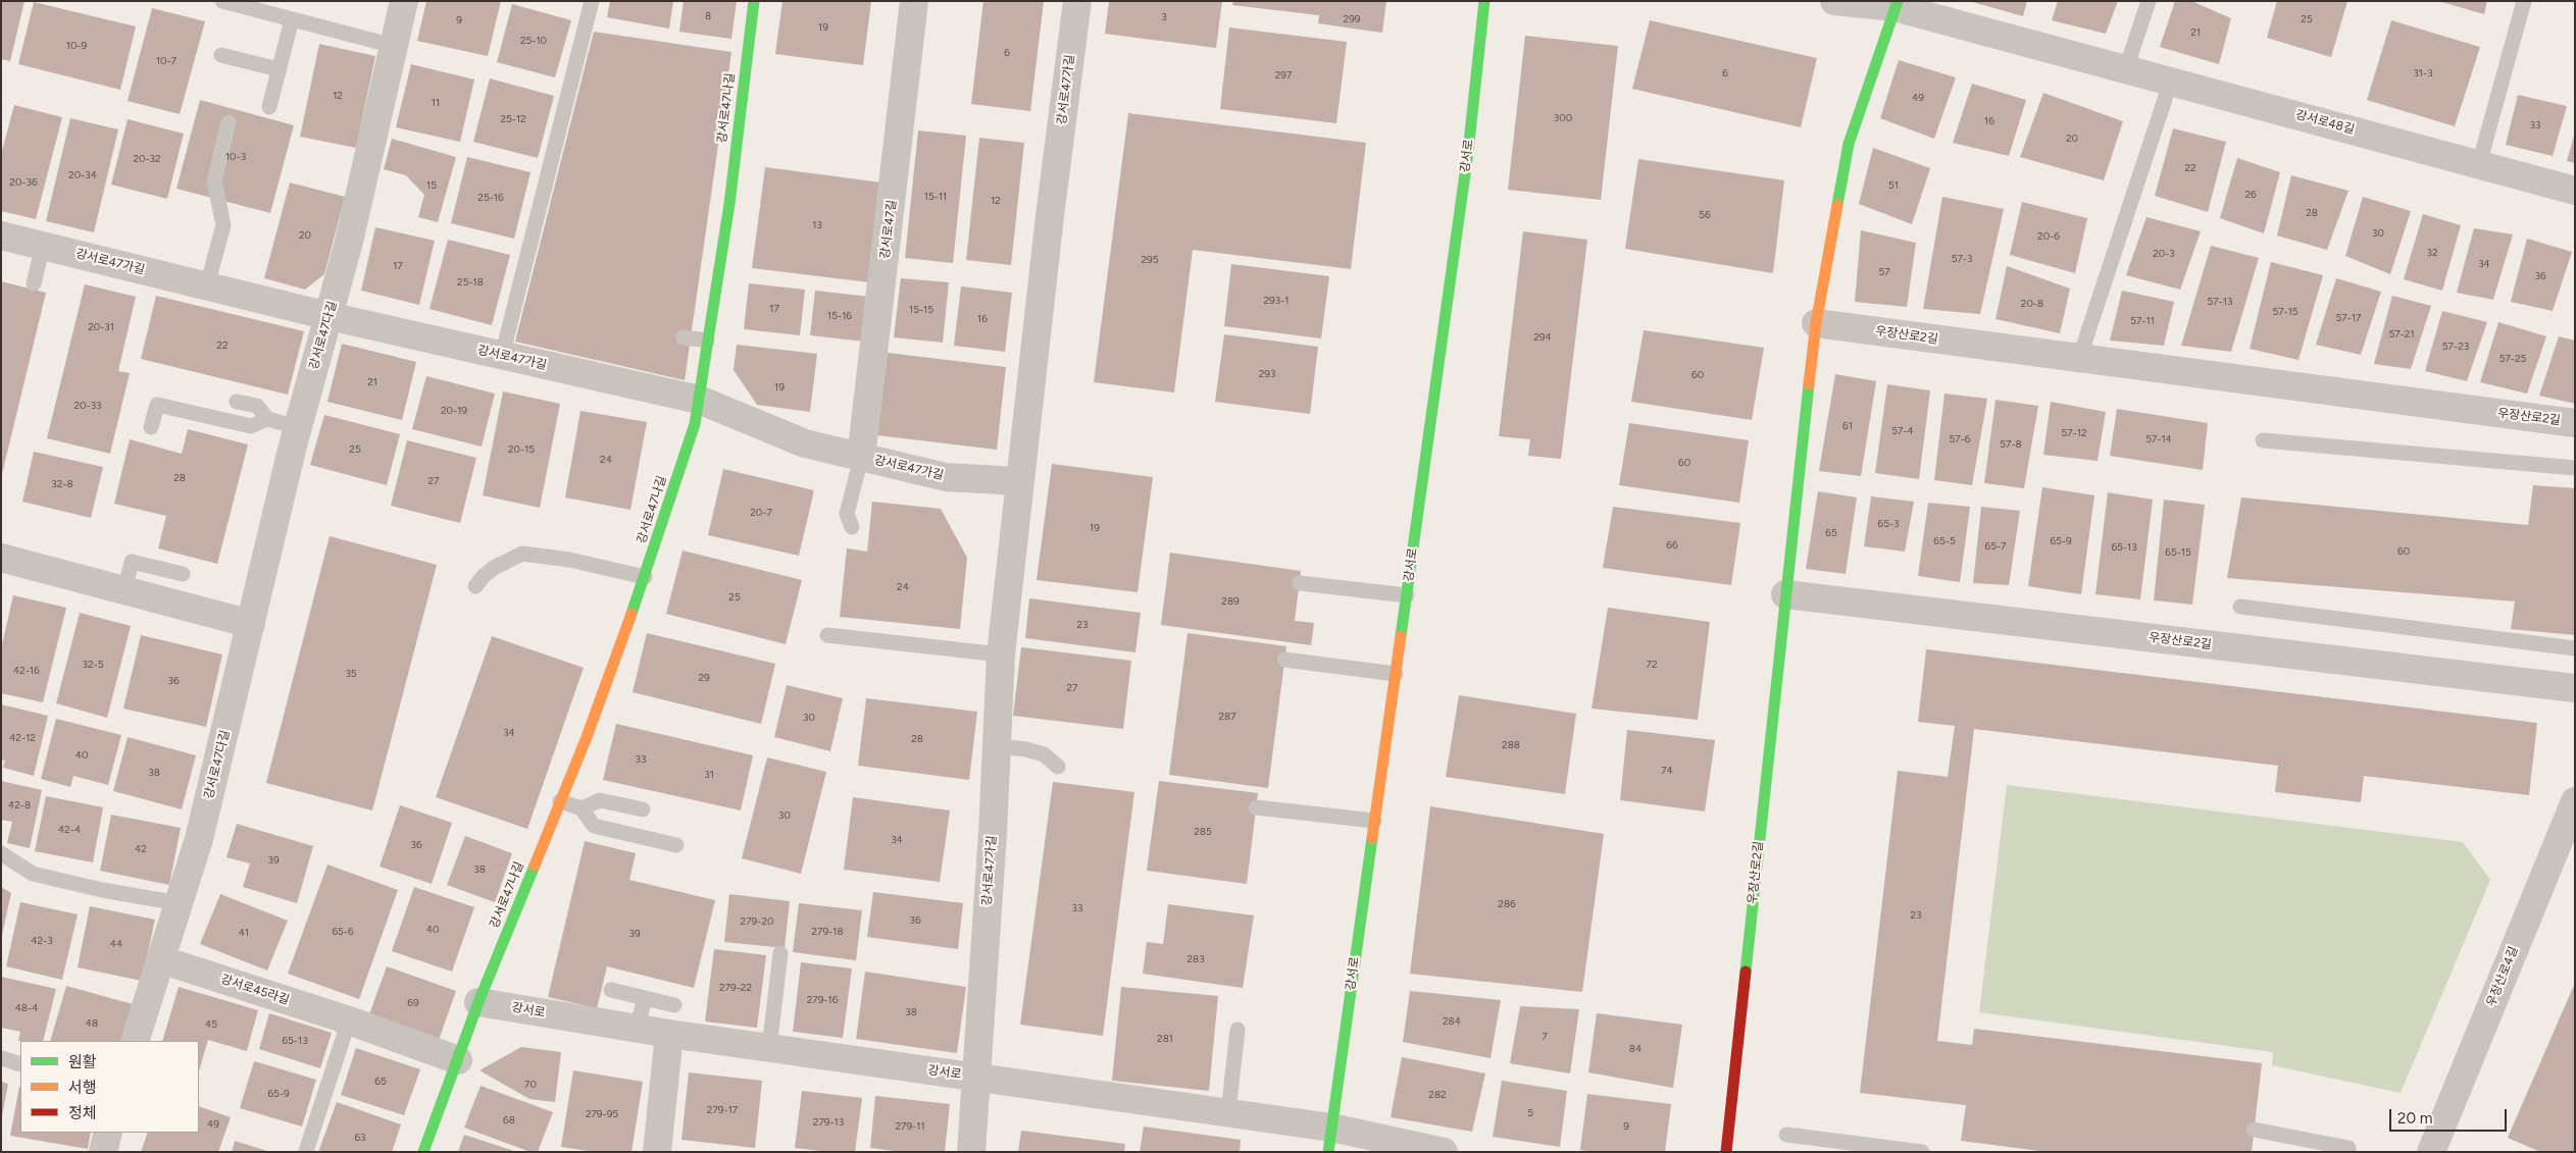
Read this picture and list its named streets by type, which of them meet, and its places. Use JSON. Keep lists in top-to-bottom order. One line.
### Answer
{"streets":{"street":["강서로47가길","강서로47나길","강서로48길","강서로","강서로47길","강서로47다길","우장산로2길","우장산로4길","강서로45라길"]},"crossings":[["강서로47가길","강서로47나길"],["강서로47가길","강서로"],["강서로47가길","강서로47길"],["강서로47가길","강서로47다길"],["강서로47나길","강서로"],["강서로48길","우장산로2길"],["강서로47다길","강서로45라길"]],"house_numbers":["8","3","299","25","9","19","21","25-10","10-9","6","10-7","6","31-3","297","12","49","11","300","25-12","16","33","20","10-3","20-32","22","20-34","20-36","15","51","26","15-11","25-16","12","28","56","13","30","20","20-6","32","20-3","57-3","295","34","17","57","36","25-18","293-1","57-13","20-8","17","15-15","57-15","15-16","57-17","16","57-11","20-31","57-21","294","22","57-23","57-25","293","60","21","19","20-33","20-19","61","57-4","57-12","57-6","57-14","57-8","25","20-15","24","60","28","27","32-8","20-7","65-3","19","65","65-5","65-9","66","65-7","65-13","60","65-15","24","25","289","23","32-5","72","42-16","35","29","36","27","287","30","34","42-12","28","288","40","33","74","38","31","42-8","30","42-4","285","34","36","42","39","38","286","33","23","36","279-20","40","65-6","279-18","41","39","42-3","44","283","279-22","279-16","69","48-4","38","284","48","45","7","281","65-13","84","65","70","65-9","282","279-17","5","279-95","68","279-13","49","279-11","9","63"],"legend":["원활","서행","정체"],"scale_bar":"20 m"}
